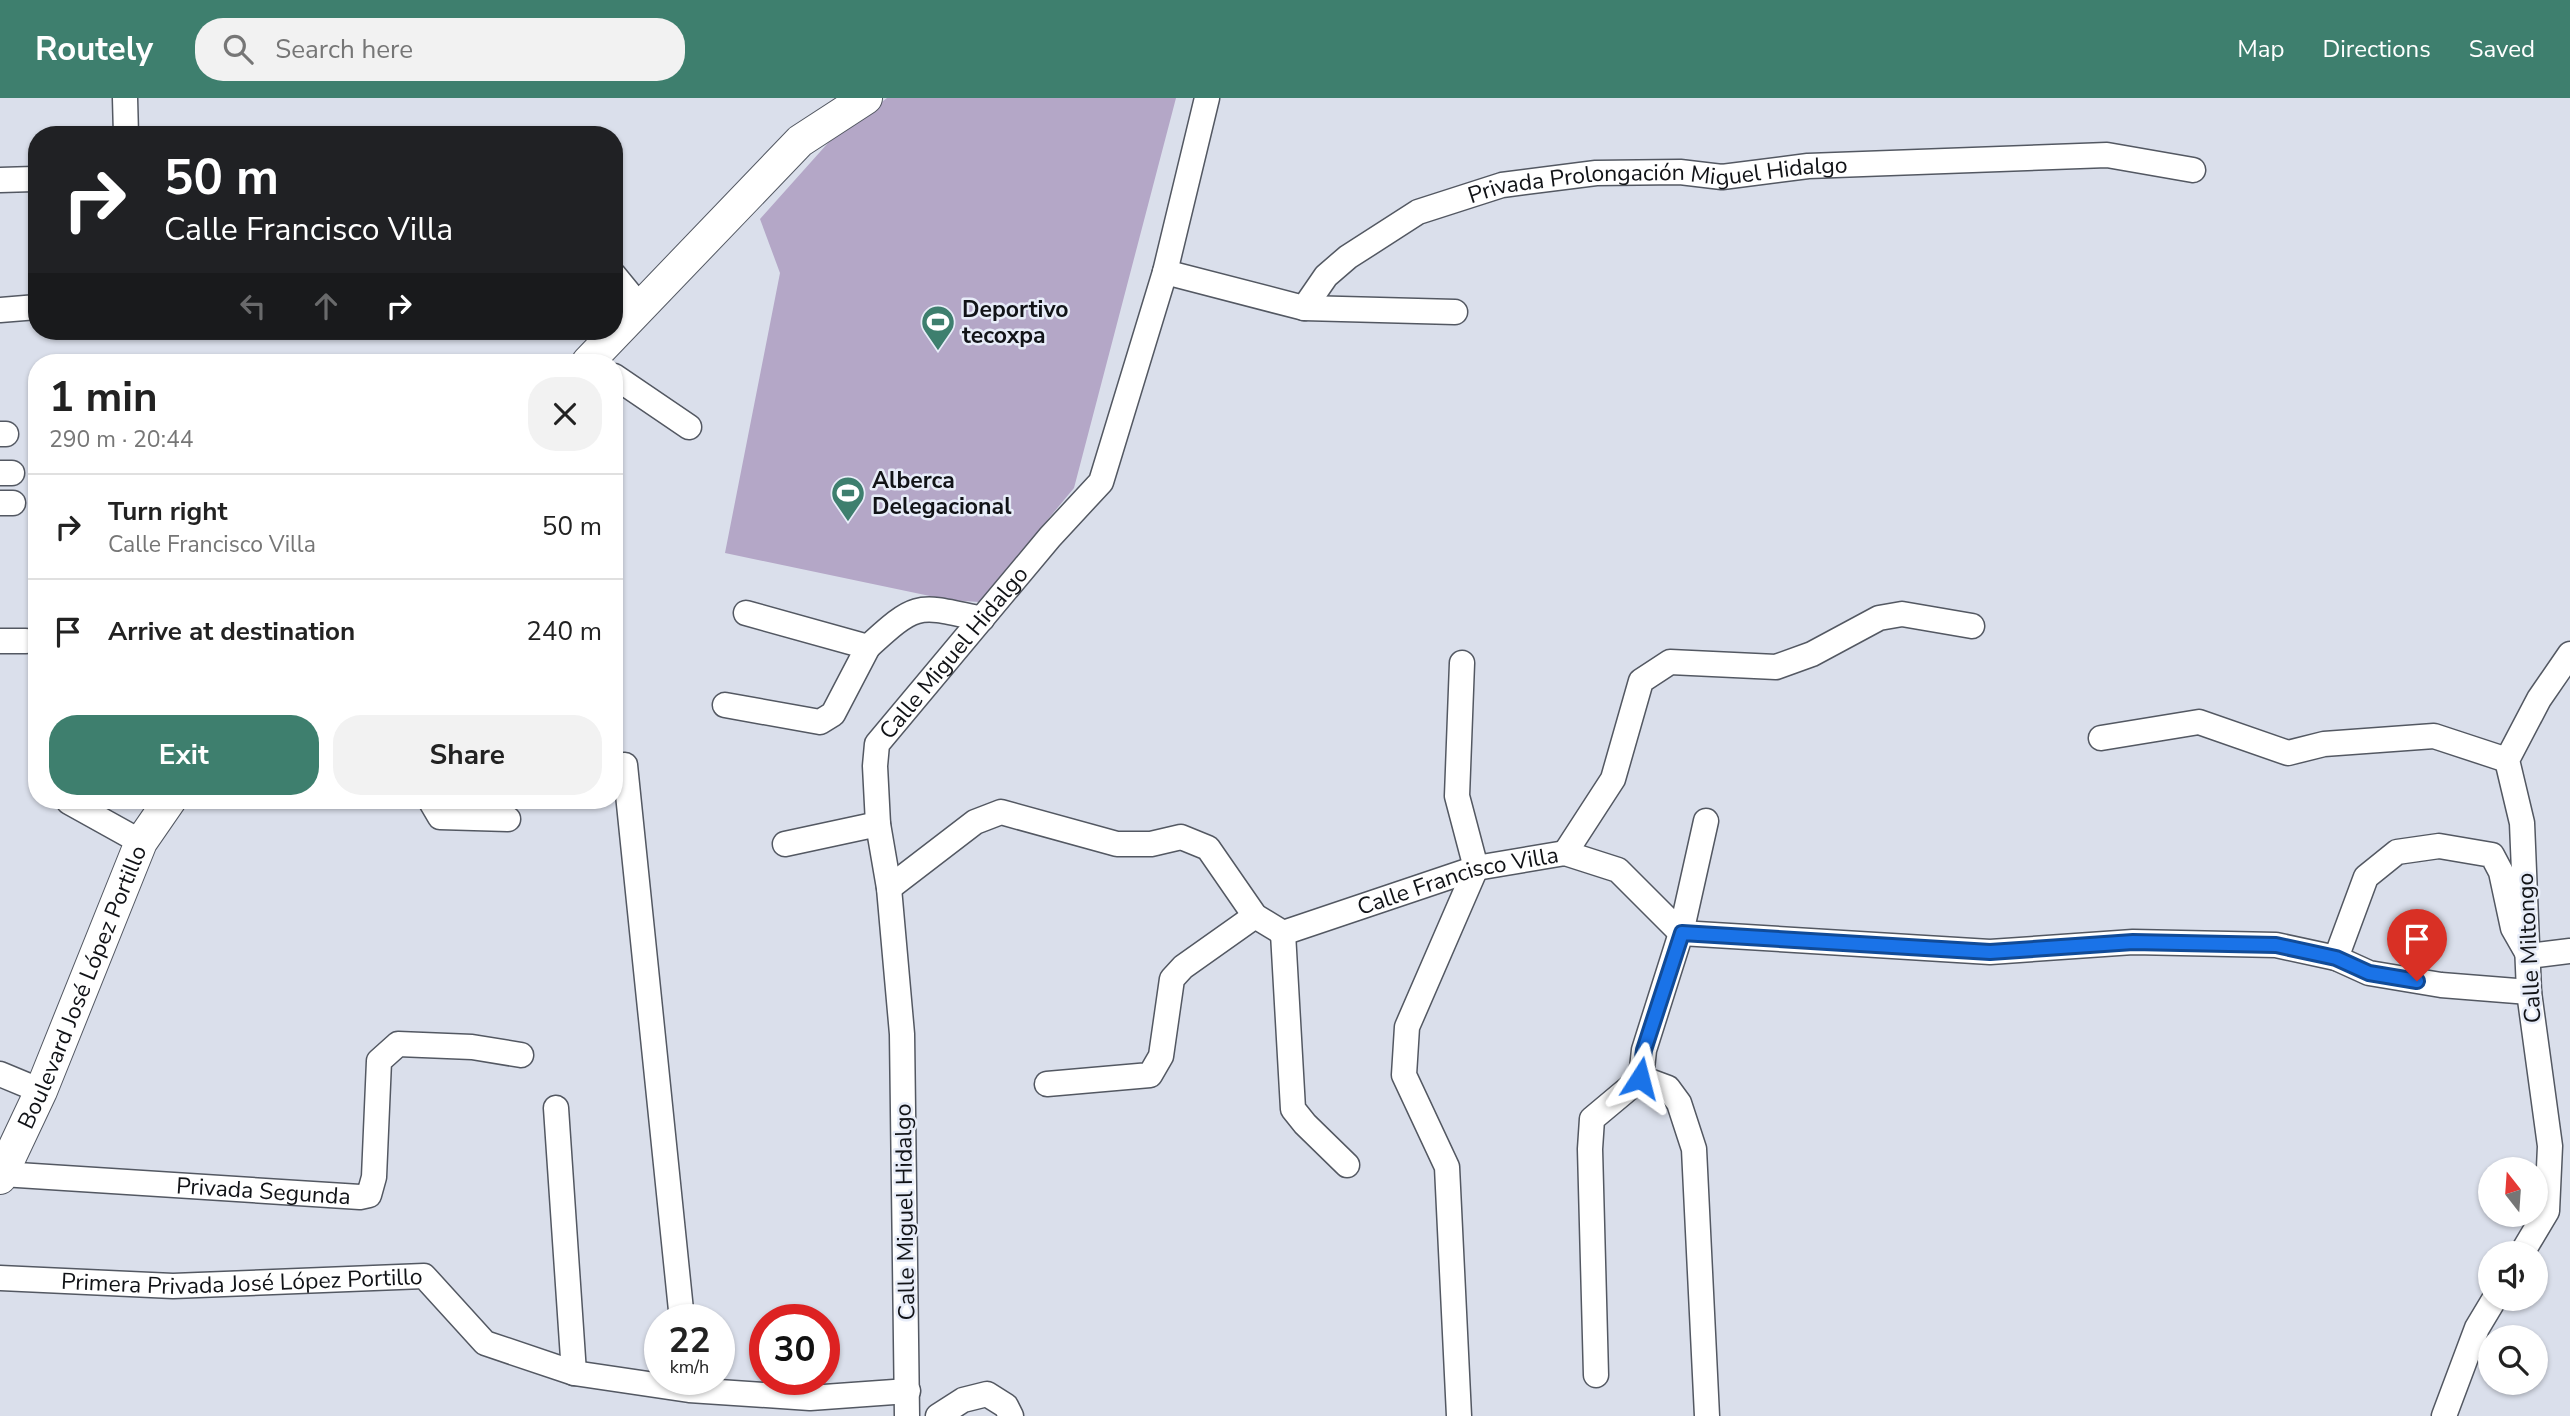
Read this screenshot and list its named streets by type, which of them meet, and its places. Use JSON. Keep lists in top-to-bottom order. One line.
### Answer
{"streets":{"main road":["Boulevard José López Portillo"],"street":["Privada Prolongación Miguel Hidalgo","Calle Miguel Hidalgo","Calle Francisco Villa","Calle Miltongo","Privada Segunda","Primera Privada José López Portillo"]},"crossings":[["Calle Miguel Hidalgo","Primera Privada José López Portillo"],["Boulevard José López Portillo","Privada Segunda"]],"places":{"sports":["Deportivo tecoxpa","Alberca Delegacional"]},"north":"top","page":{"header":"Routely","search":"Search here","nav":["Map","Directions","Saved"],"turn":["50 m","Calle Francisco Villa"],"heading":["1 min","290 m · 20:44"],"list":[{"name":"Turn right","note":"Calle Francisco Villa","value":"50 m"},{"name":"Arrive at destination","value":"240 m"}],"buttons":["Exit","Share"],"speed":"22 km/h","limit":"30"}}
